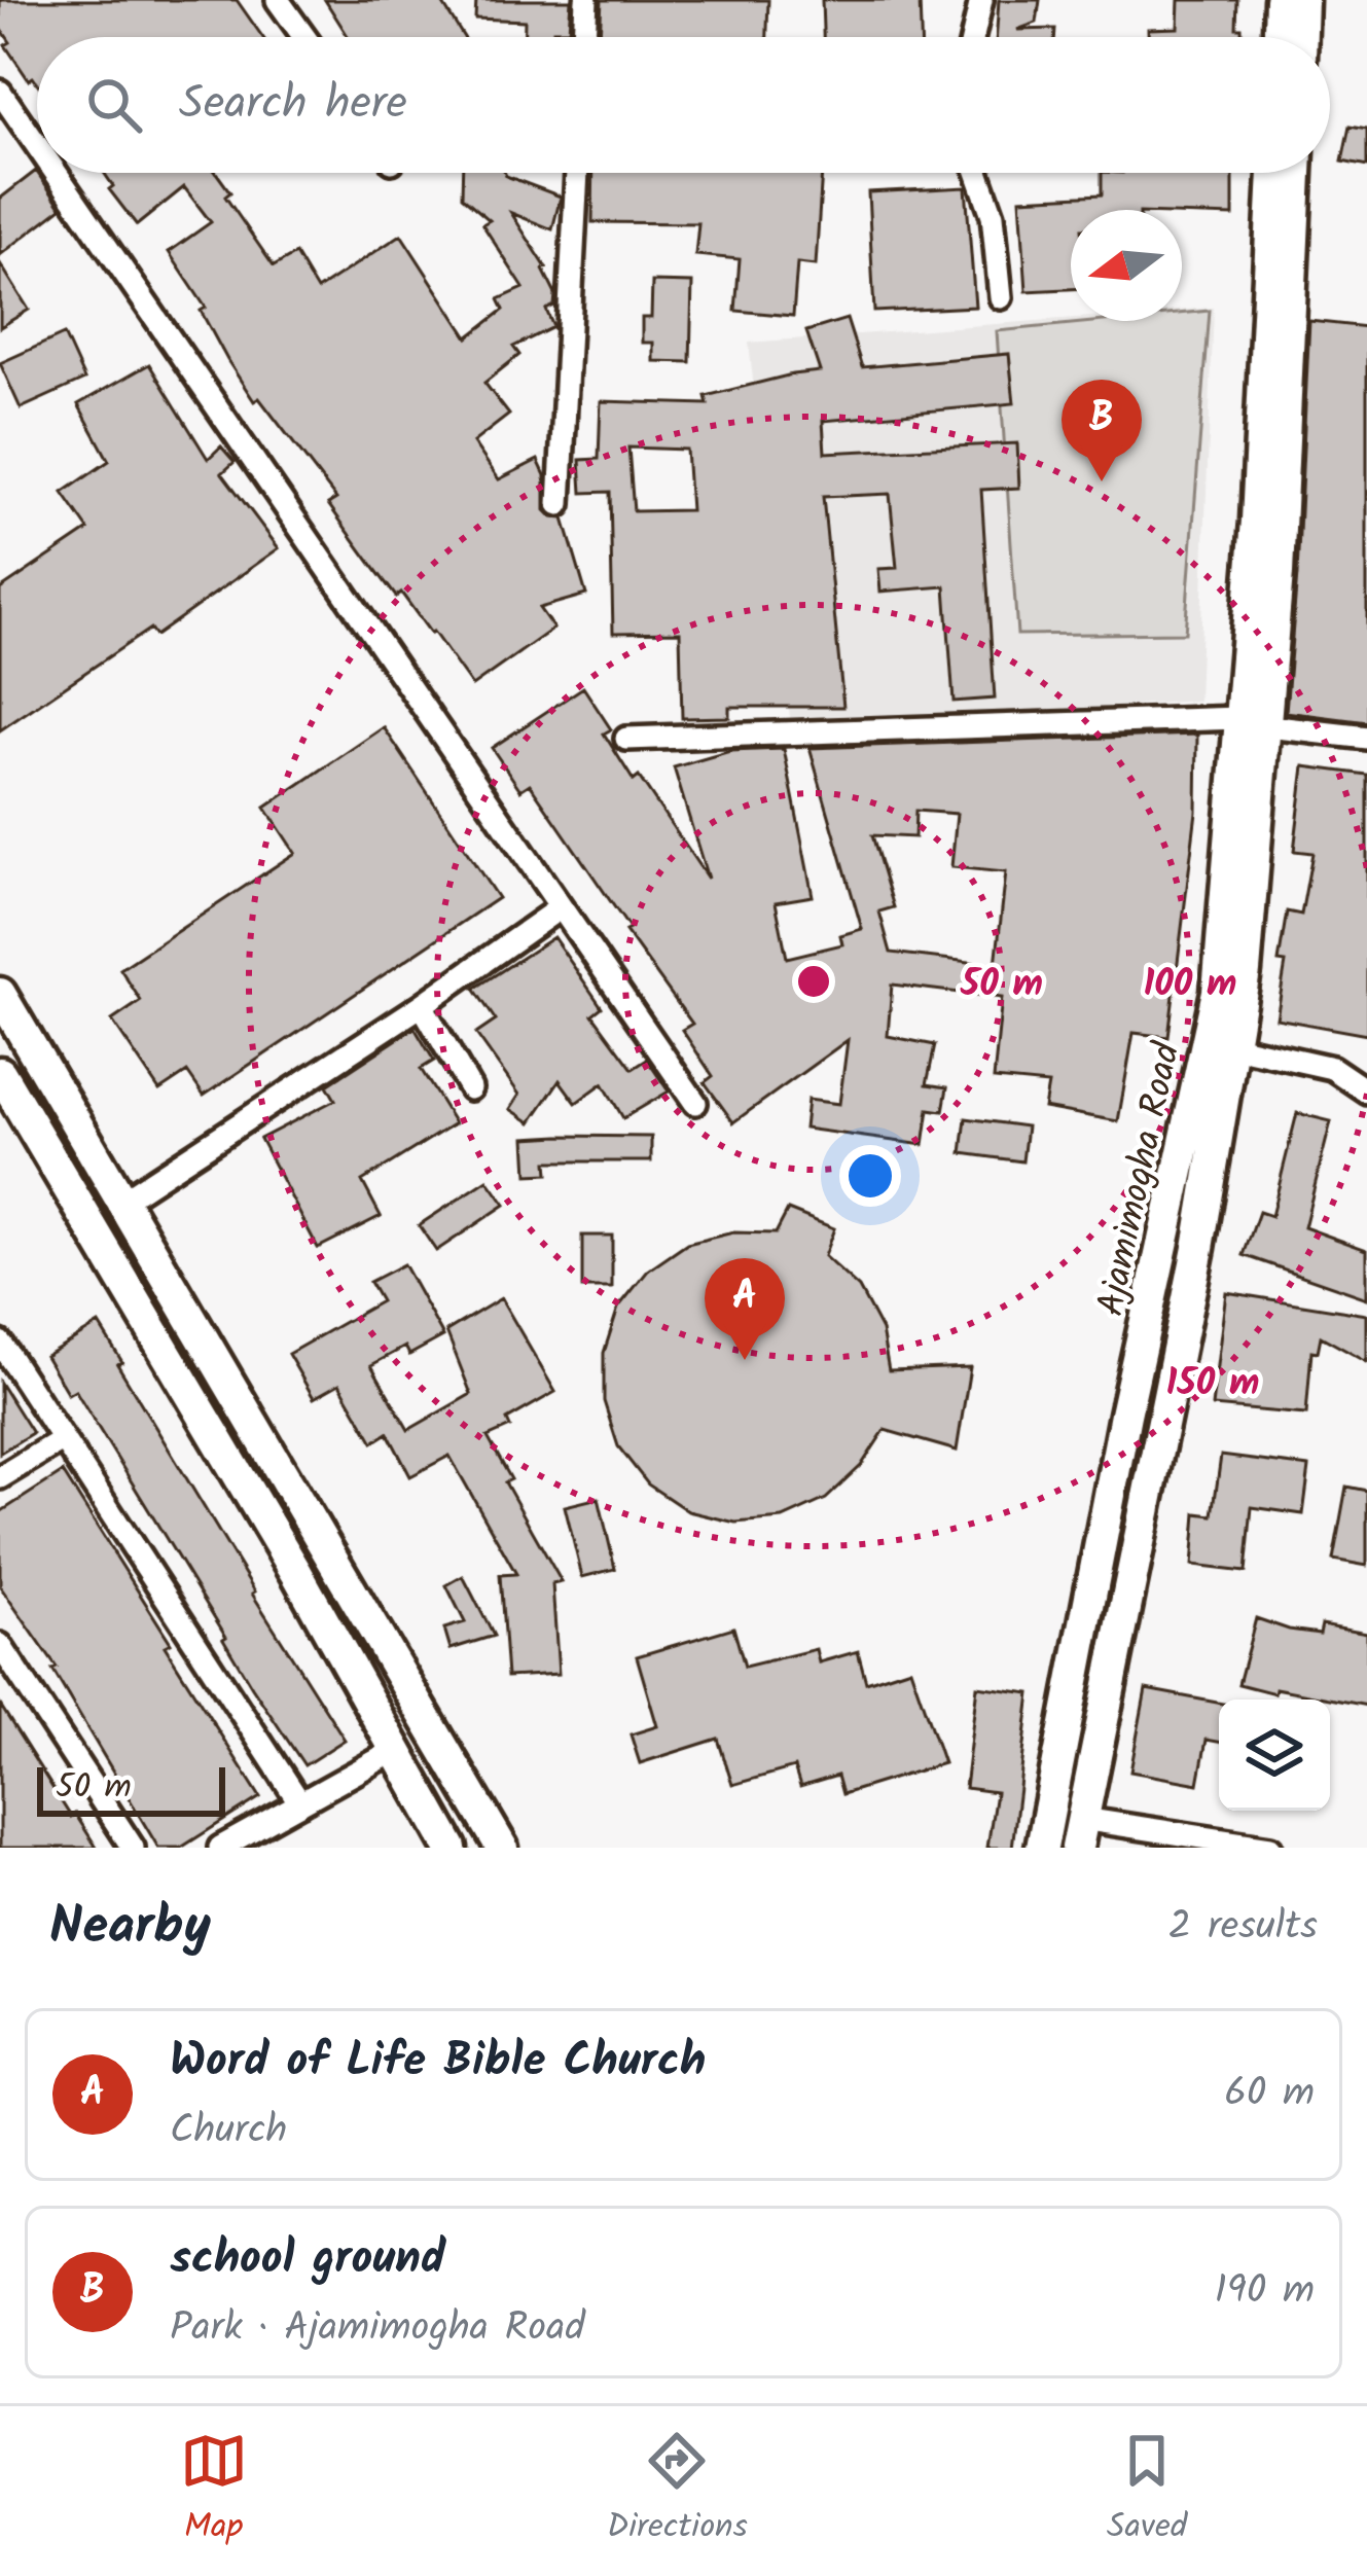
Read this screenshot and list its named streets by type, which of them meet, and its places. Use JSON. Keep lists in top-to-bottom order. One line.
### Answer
{"streets":{"main road":["Ajamimogha Road"]},"scale_bar":"50 m","north":"left","page":{"search":"Search here","pins":["B","A"],"scale":"50 m","heading":["Nearby","2 results"],"list":[{"mark":"A","name":"Word of Life Bible Church","note":"Church","value":"60 m"},{"mark":"B","name":"school ground","note":"Park · Ajamimogha Road","value":"190 m"}],"nav":["Map","Directions","Saved"]},"rings":["50 m","100 m","150 m"]}
